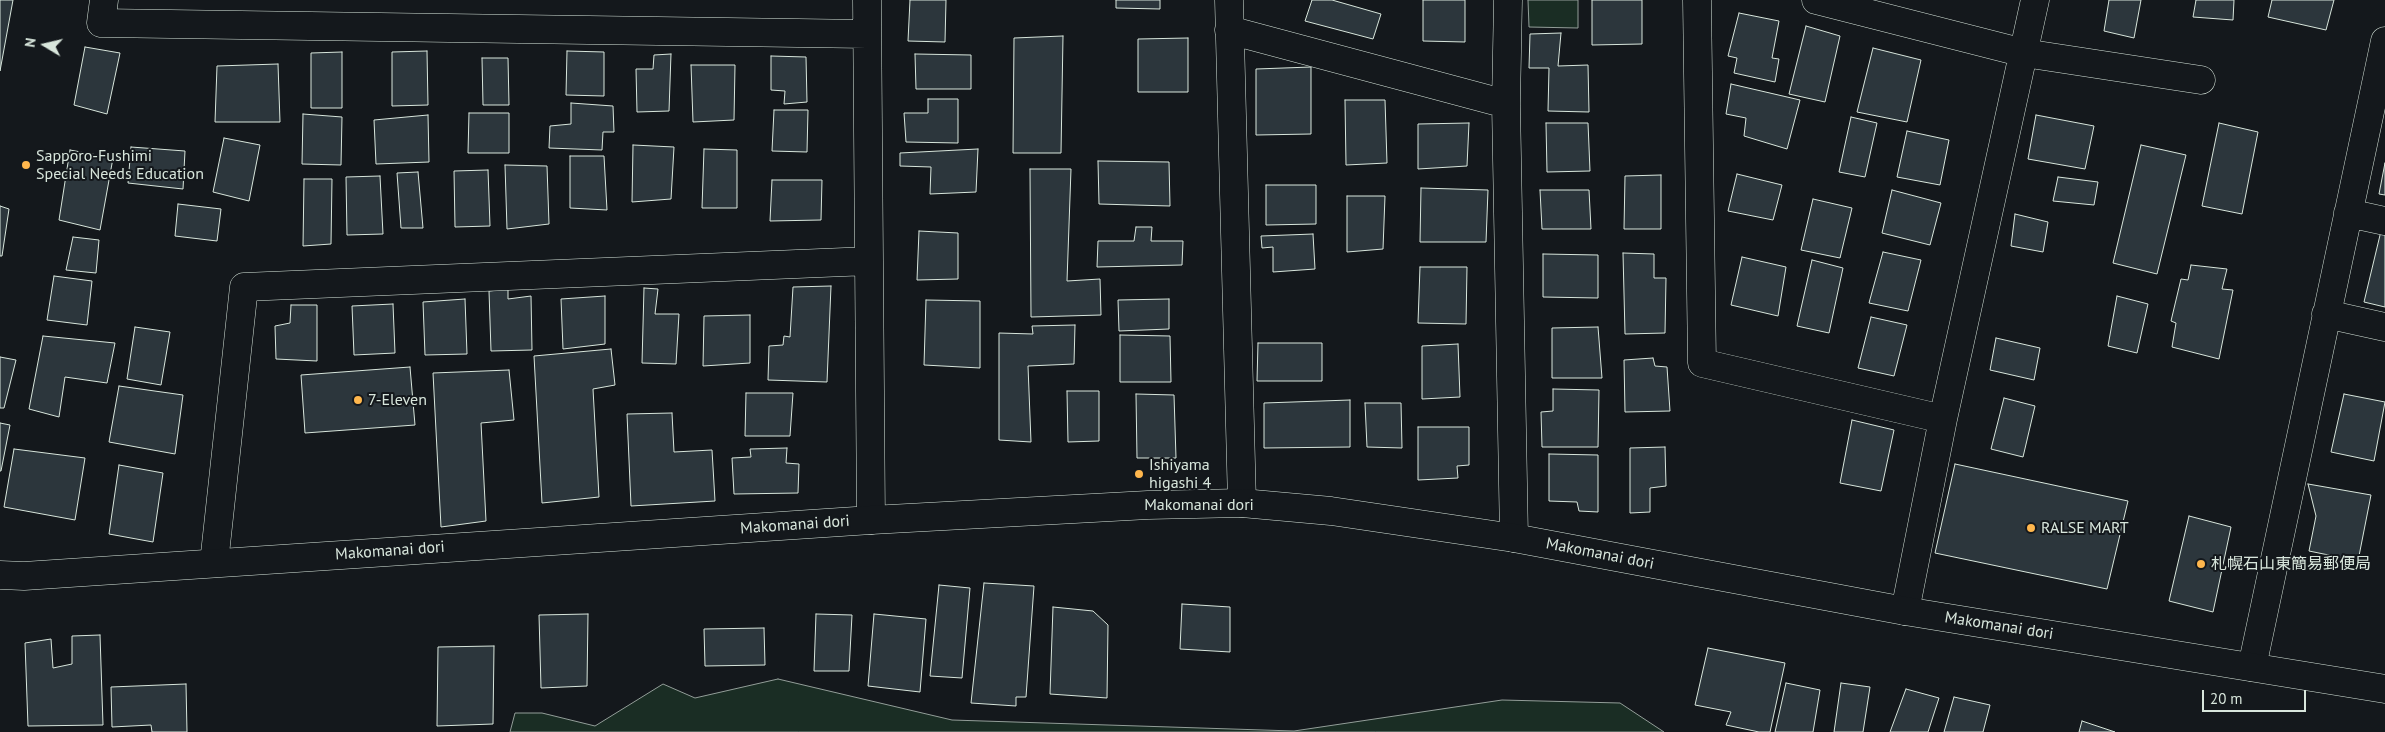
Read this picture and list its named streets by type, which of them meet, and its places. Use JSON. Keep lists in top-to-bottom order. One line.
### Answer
{"streets":{"main road":["Makomanai dori"]},"places":["Sapporo-Fushimi Special Needs Education","7-Eleven","Ishiyama higashi 4","RALSE MART","札幌石山東簡易郵便局"],"scale_bar":"20 m","north":"left"}
